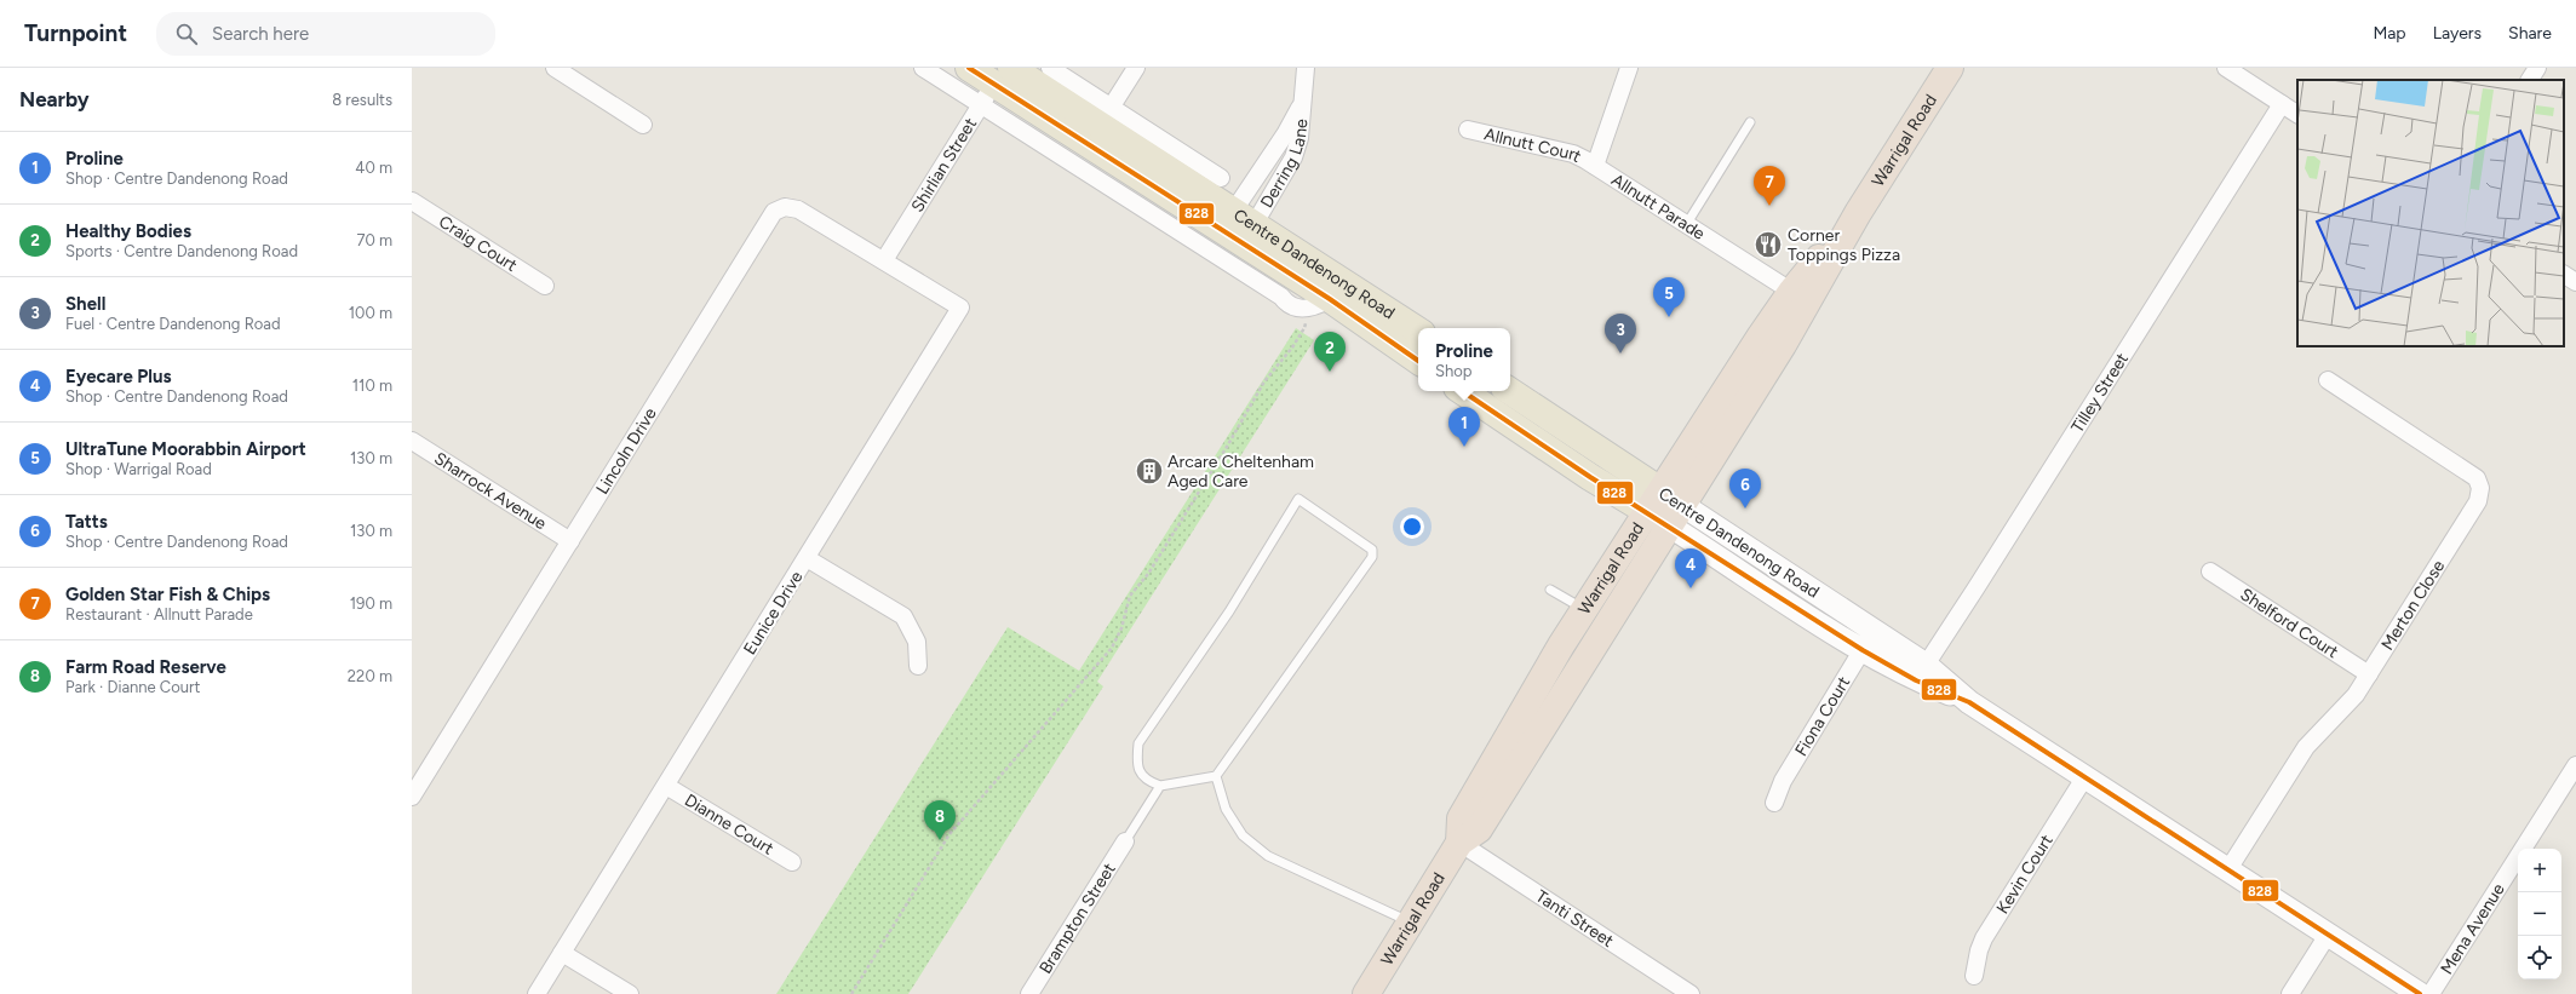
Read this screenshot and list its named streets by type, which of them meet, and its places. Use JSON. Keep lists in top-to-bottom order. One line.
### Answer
{"streets":{"highway":["Warrigal Road"],"main road":["Centre Dandenong Road"],"street":["Allnutt Court","Derring Lane","Shirlian Street","Allnutt Parade","Craig Court","Tilley Street","Lincoln Drive","Sharrock Avenue","Merton Close","Eunice Drive","Shelford Court","Fiona Court","Dianne Court","Kevin Court","Brampton Street","Tanti Street","Mena Avenue"]},"crossings":[["Warrigal Road","Allnutt Parade"],["Warrigal Road","Centre Dandenong Road"],["Warrigal Road","Tanti Street"],["Allnutt Court","Allnutt Parade"],["Derring Lane","Centre Dandenong Road"],["Shirlian Street","Centre Dandenong Road"],["Shirlian Street","Lincoln Drive"],["Shirlian Street","Eunice Drive"],["Centre Dandenong Road","Tilley Street"],["Centre Dandenong Road","Merton Close"],["Centre Dandenong Road","Fiona Court"],["Centre Dandenong Road","Kevin Court"],["Lincoln Drive","Sharrock Avenue"],["Lincoln Drive","Eunice Drive"],["Merton Close","Shelford Court"],["Eunice Drive","Dianne Court"]],"places":{"restaurant":["Corner Toppings Pizza"],"building":["Arcare Cheltenham Aged Care"]},"lines":["transit line 828"],"page":{"header":"Turnpoint","search":"Search here","nav":["Map","Layers","Share"],"heading":["Nearby","8 results"],"list":[{"mark":"1","name":"Proline","note":"Shop · Centre Dandenong Road","value":"40 m"},{"mark":"2","name":"Healthy Bodies","note":"Sports · Centre Dandenong Road","value":"70 m"},{"mark":"3","name":"Shell","note":"Fuel · Centre Dandenong Road","value":"100 m"},{"mark":"4","name":"Eyecare Plus","note":"Shop · Centre Dandenong Road","value":"110 m"},{"mark":"5","name":"UltraTune Moorabbin Airport","note":"Shop · Warrigal Road","value":"130 m"},{"mark":"6","name":"Tatts","note":"Shop · Centre Dandenong Road","value":"130 m"},{"mark":"7","name":"Golden Star Fish & Chips","note":"Restaurant · Allnutt Parade","value":"190 m"},{"mark":"8","name":"Farm Road Reserve","note":"Park · Dianne Court","value":"220 m"}],"pins":["7","5","3","2","1","6","4","8"],"popup":["Proline","Shop"],"map_buttons":["+","−"]}}
